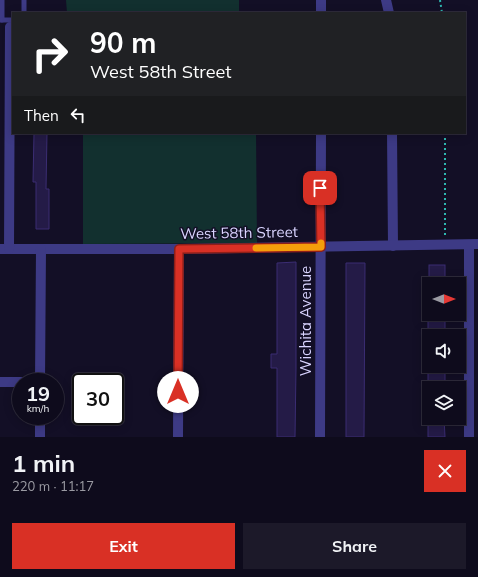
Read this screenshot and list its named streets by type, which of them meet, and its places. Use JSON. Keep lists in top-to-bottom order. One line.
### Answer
{"streets":{"street":["West 58th Street","Wichita Avenue"]},"crossings":[["West 58th Street","Wichita Avenue"]],"north":"right","page":{"turn":["90 m","West 58th Street"],"then":"Then","speed":"19 km/h","limit":"30","heading":["1 min","220 m · 11:17"],"buttons":["Exit","Share"]}}
